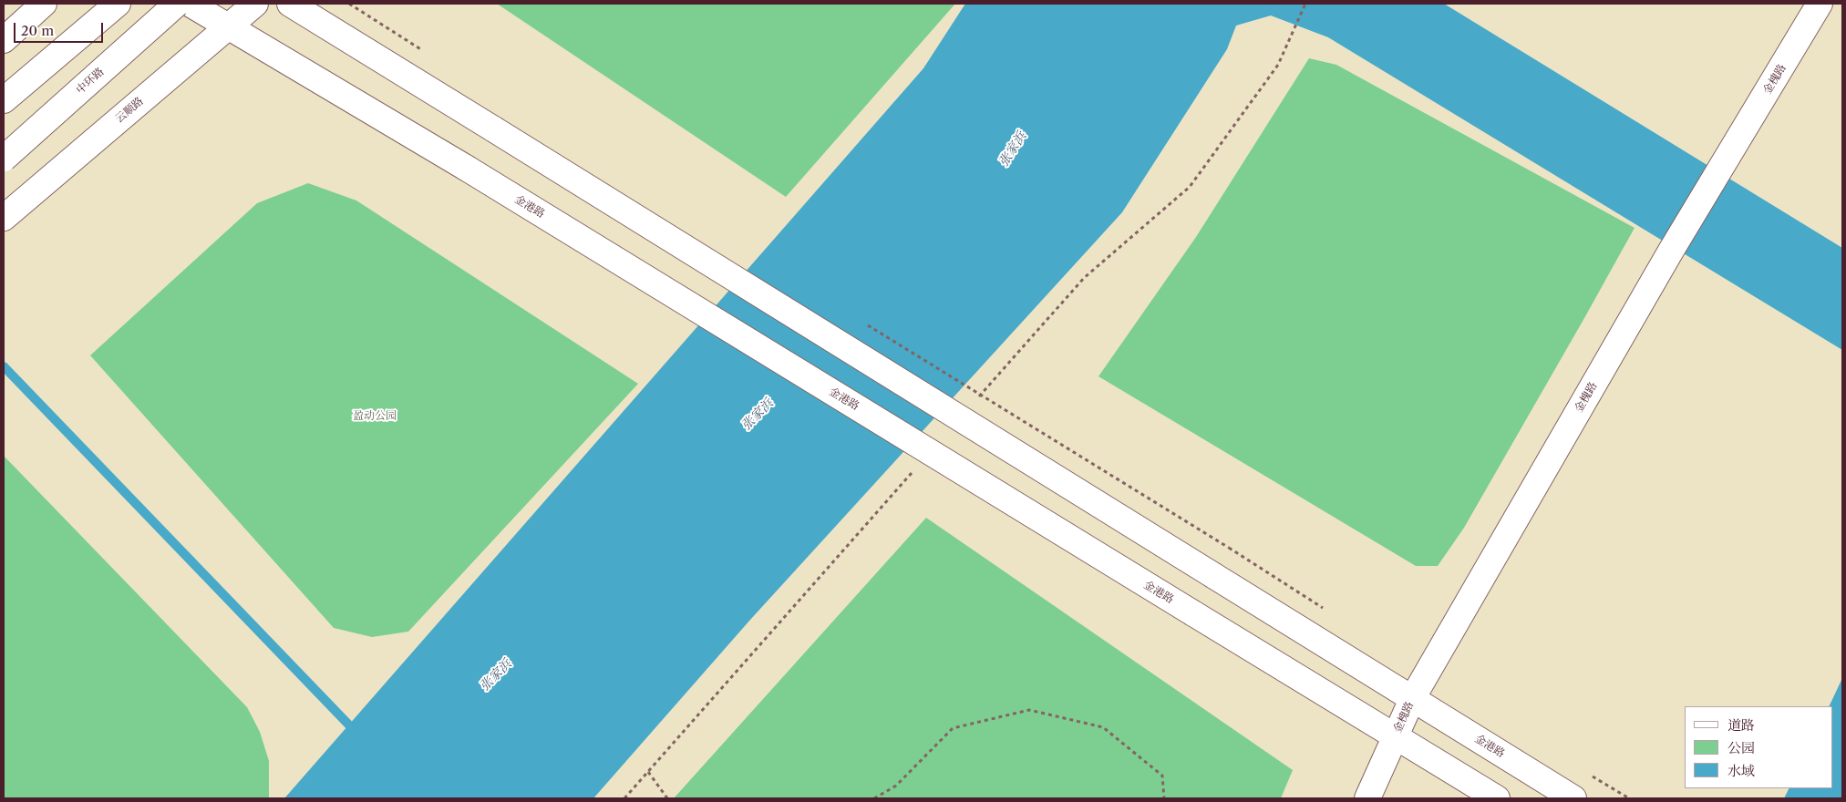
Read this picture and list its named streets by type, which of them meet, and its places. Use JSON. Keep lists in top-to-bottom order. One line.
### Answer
{"streets":{"main road":["金槐路","中环路","云顺路","金港路"]},"crossings":[["金槐路","金港路"],["云顺路","金港路"]],"water":["张家浜"],"parks":["盈动公园"],"legend":["道路","公园","水域"],"scale_bar":"20 m"}
